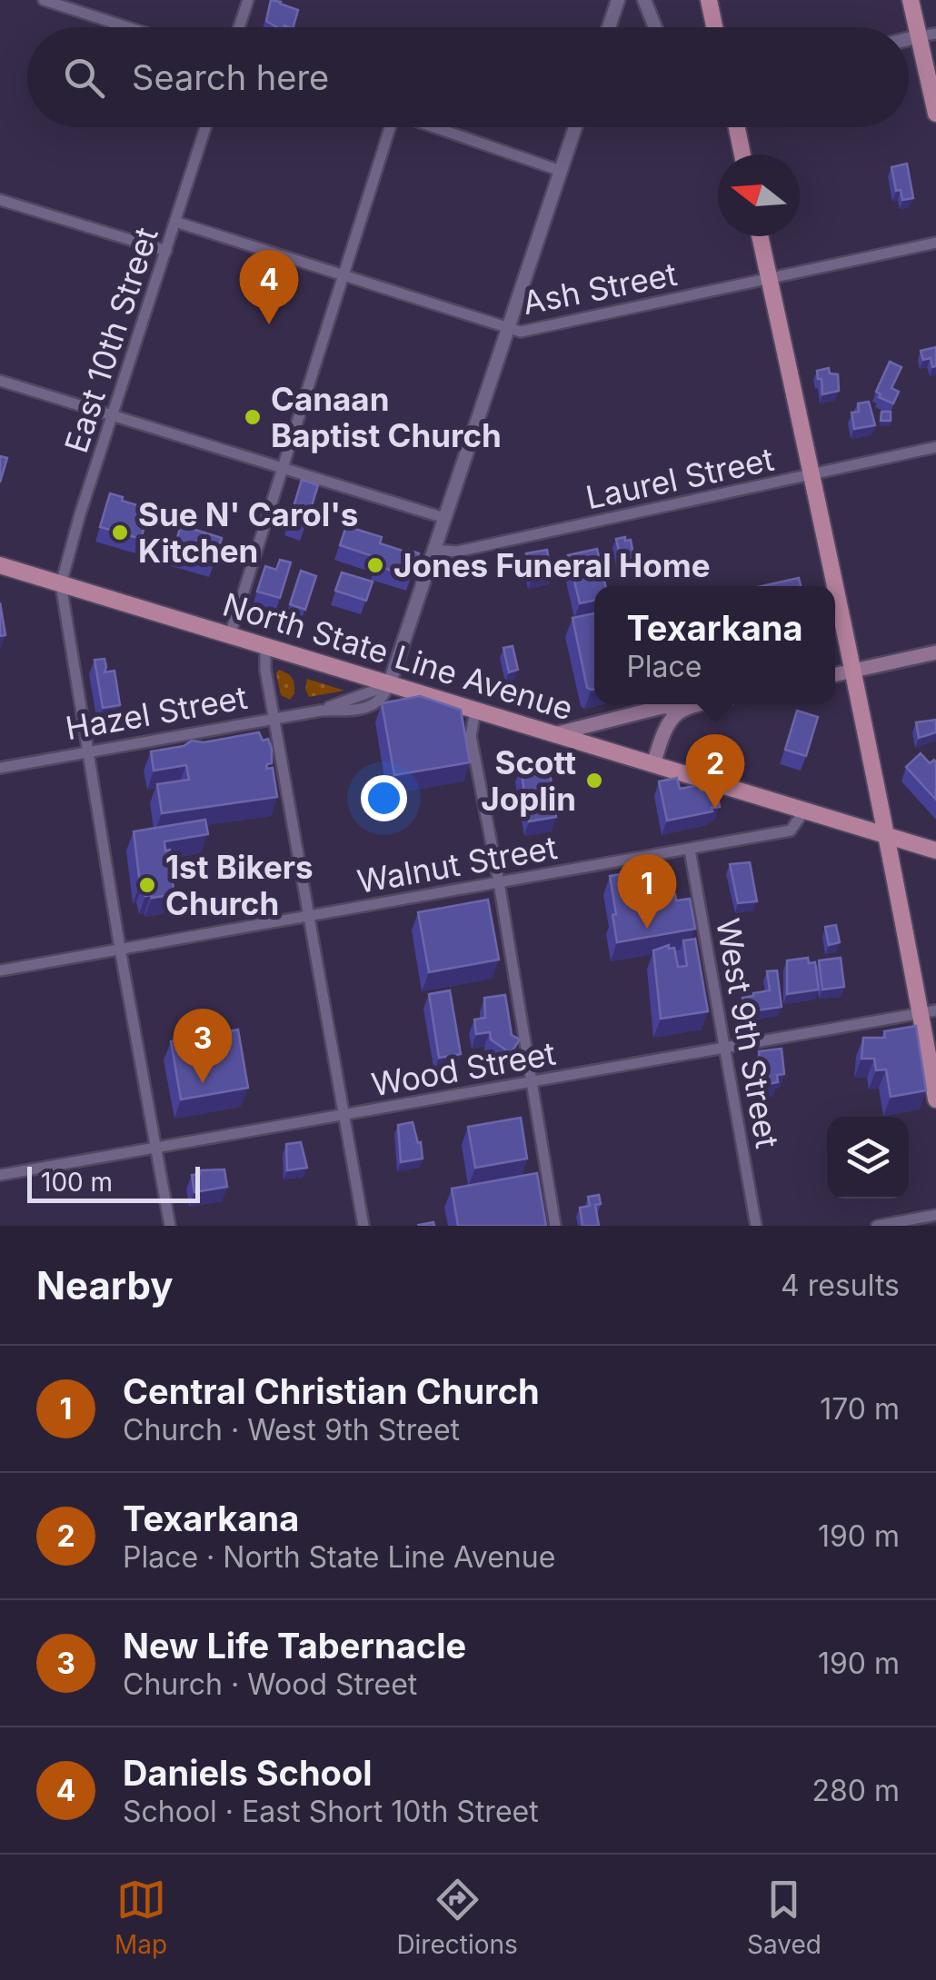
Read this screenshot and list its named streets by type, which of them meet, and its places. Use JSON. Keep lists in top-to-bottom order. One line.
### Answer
{"streets":{"main road":["North State Line Avenue"],"street":["Ash Street","East 10th Street","Laurel Street","Hazel Street","Walnut Street","West 9th Street","Wood Street"]},"crossings":[["Ash Street","East 10th Street"],["East 10th Street","North State Line Avenue"],["North State Line Avenue","Hazel Street"],["North State Line Avenue","Walnut Street"],["Walnut Street","West 9th Street"],["West 9th Street","Wood Street"]],"places":["Canaan Baptist Church","Sue N' Carol's Kitchen","Jones Funeral Home","Scott Joplin","1st Bikers Church"],"scale_bar":"100 m","north":"left","page":{"search":"Search here","pins":["4","2","1","3"],"popup":["Texarkana","Place"],"scale":"100 m","heading":["Nearby","4 results"],"list":[{"mark":"1","name":"Central Christian Church","note":"Church · West 9th Street","value":"170 m"},{"mark":"2","name":"Texarkana","note":"Place · North State Line Avenue","value":"190 m"},{"mark":"3","name":"New Life Tabernacle","note":"Church · Wood Street","value":"190 m"},{"mark":"4","name":"Daniels School","note":"School · East Short 10th Street","value":"280 m"}],"nav":["Map","Directions","Saved"]}}
